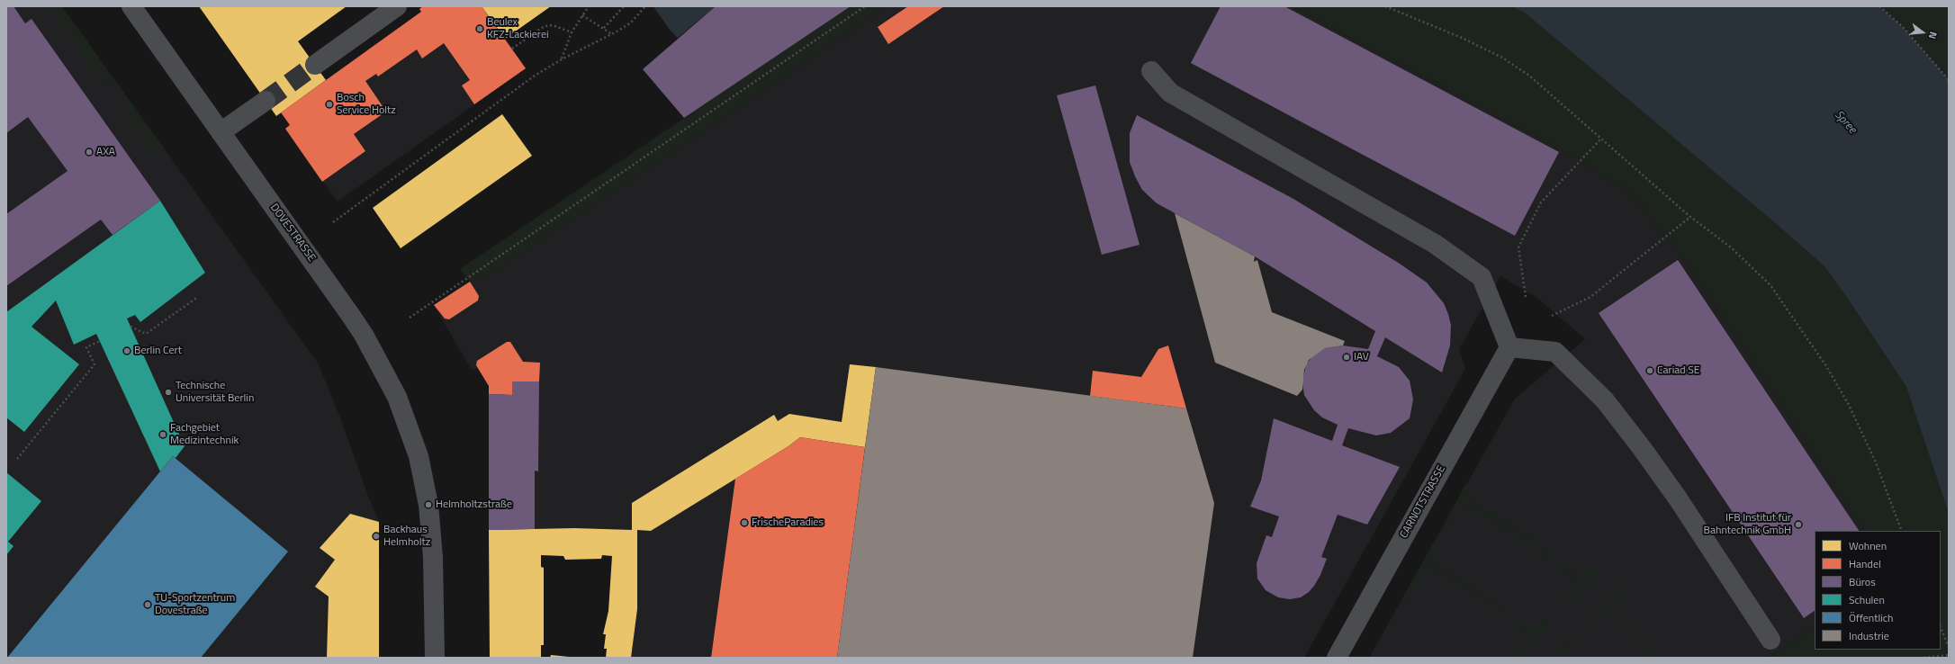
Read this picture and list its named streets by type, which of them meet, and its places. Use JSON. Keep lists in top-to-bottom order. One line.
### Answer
{"streets":{"street":["DOVESTRASSE","CARNOTSTRASSE"]},"water":["Spree"],"places":["Beulex KFZ-Lackierei","Bosch Service Holtz","AXA","Berlin Cert","IAV","Cariad SE","Technische Universität Berlin","Fachgebiet Medizintechnik","Helmholtzstraße","FrischeParadies","IFB Institut für Bahntechnik GmbH","Backhaus Helmholtz","TU-Sportzentrum Dovestraße"],"legend":["Wohnen","Handel","Büros","Schulen","Öffentlich","Industrie"],"north":"right"}
